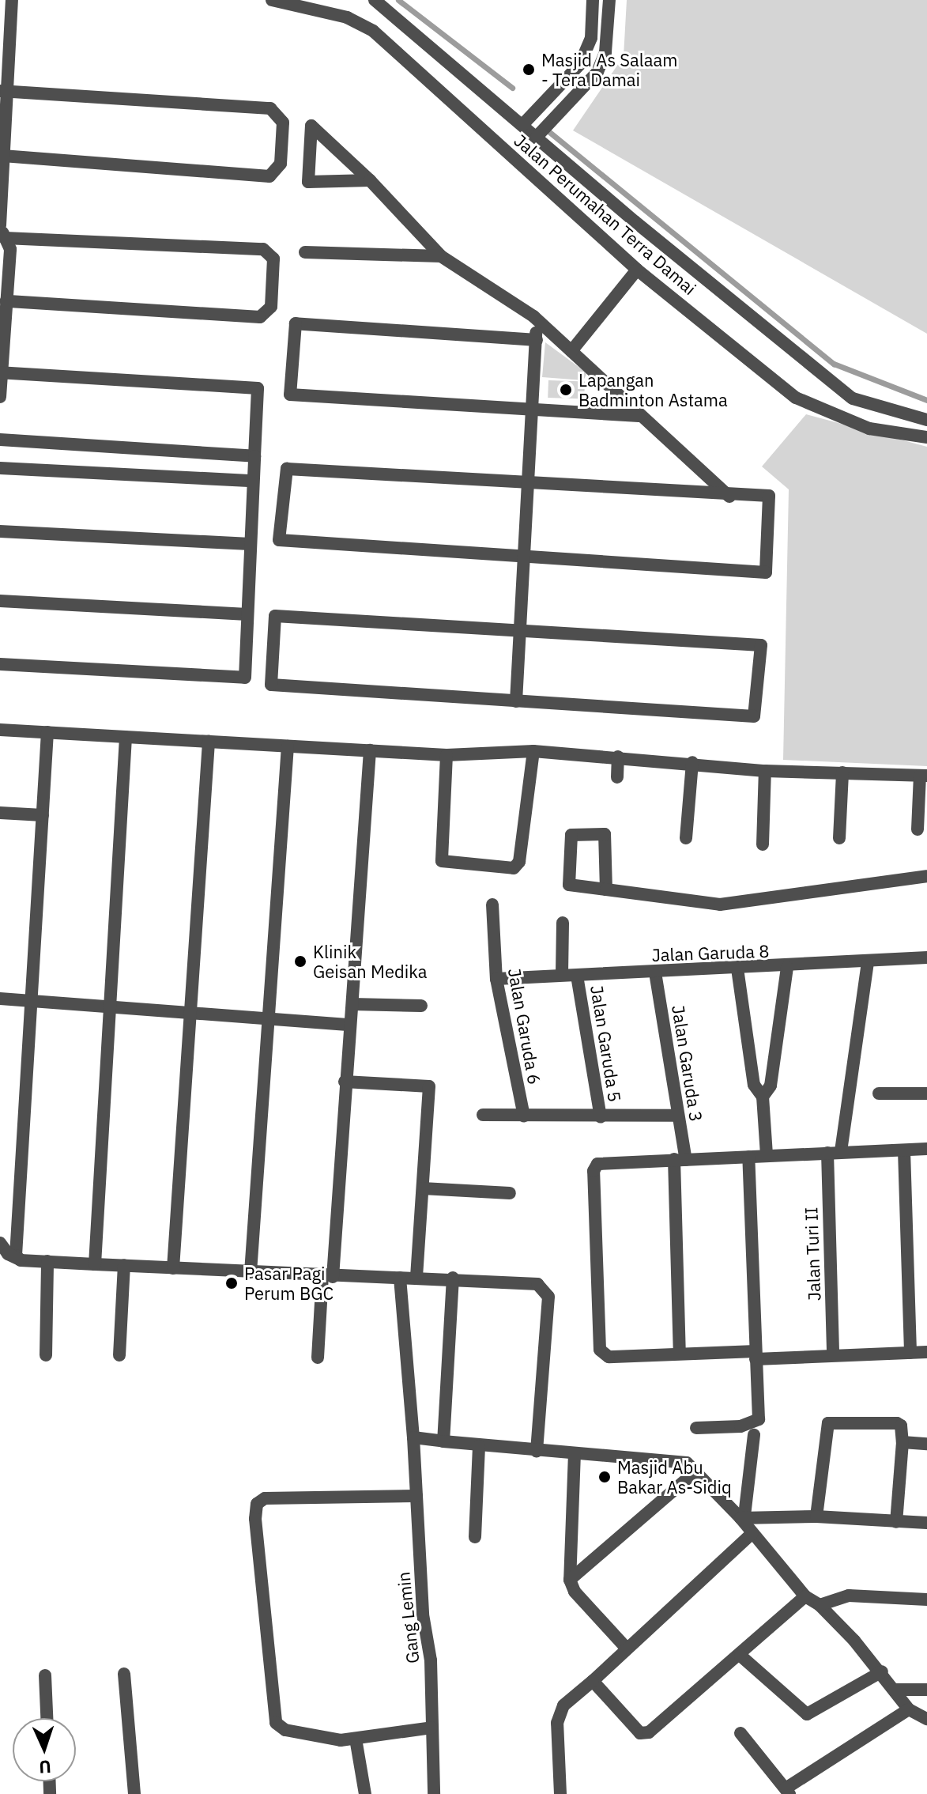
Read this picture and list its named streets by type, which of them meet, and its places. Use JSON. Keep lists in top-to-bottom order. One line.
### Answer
{"streets":{"street":["Jalan Perumahan Terra Damai","Jalan Garuda 8","Jalan Garuda 6","Jalan Garuda 5","Jalan Garuda 3","Jalan Turi II","Gang Lemin"]},"crossings":[["Jalan Garuda 8","Jalan Garuda 6"],["Jalan Garuda 8","Jalan Garuda 5"],["Jalan Garuda 8","Jalan Garuda 3"]],"places":["Masjid As Salaam - Tera Damai","Lapangan Badminton Astama","Klinik Geisan Medika","Pasar Pagi Perum BGC","Masjid Abu Bakar As-Sidiq"],"north":"bottom"}
